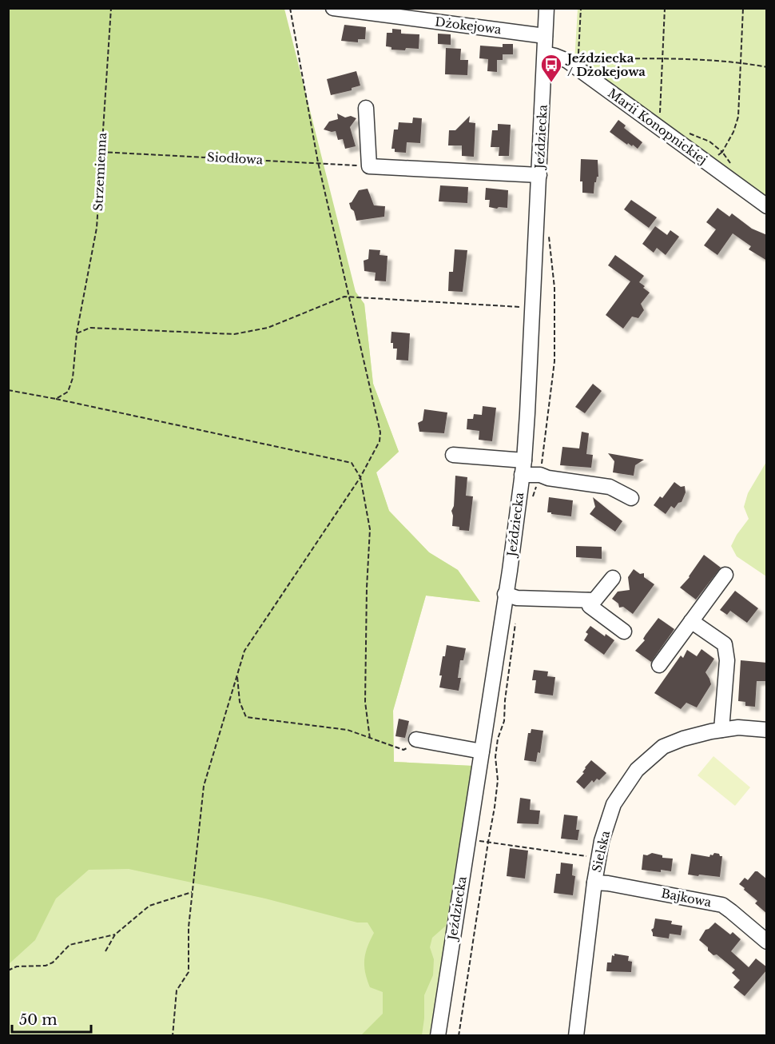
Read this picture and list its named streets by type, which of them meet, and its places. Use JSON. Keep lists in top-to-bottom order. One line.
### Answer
{"streets":{"street":["Dżokejowa","Marii Konopnickiej","Jeździecka","Sielska","Bajkowa"],"path":["Siodłowa","Strzemienna"]},"crossings":[["Dżokejowa","Jeździecka"],["Marii Konopnickiej","Jeździecka"],["Siodłowa","Strzemienna"],["Sielska","Bajkowa"]],"places":{"bus stop":["Jeździecka / Dżokejowa"]},"scale_bar":"50 m"}
